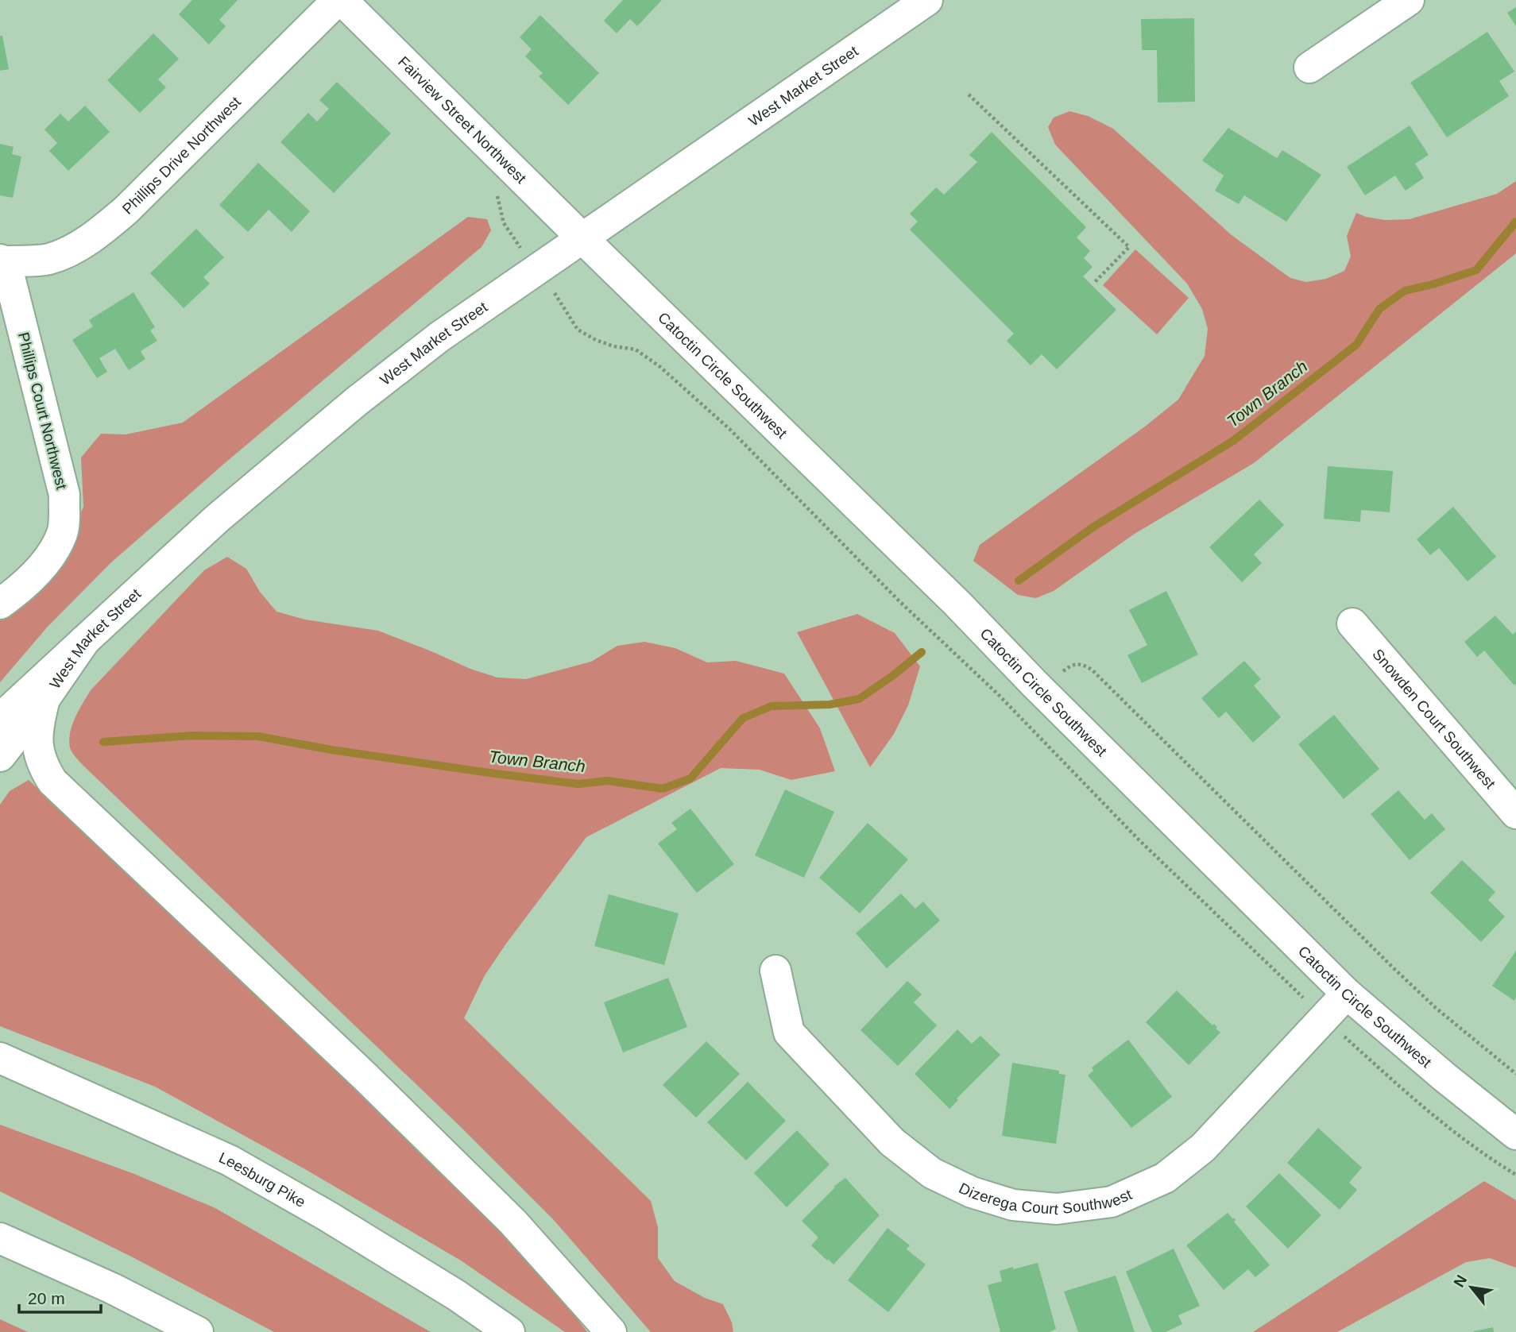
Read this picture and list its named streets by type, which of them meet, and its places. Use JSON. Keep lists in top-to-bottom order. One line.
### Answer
{"streets":{"main road":["West Market Street","Fairview Street Northwest","Phillips Drive Northwest","Catoctin Circle Southwest","Phillips Court Northwest","Snowden Court Southwest","Leesburg Pike","Dizerega Court Southwest"]},"crossings":[["West Market Street","Fairview Street Northwest"],["West Market Street","Catoctin Circle Southwest"],["Fairview Street Northwest","Phillips Drive Northwest"],["Fairview Street Northwest","Catoctin Circle Southwest"],["Phillips Drive Northwest","Phillips Court Northwest"],["Catoctin Circle Southwest","Dizerega Court Southwest"]],"water":["Town Branch"],"scale_bar":"20 m","north":"top left"}
